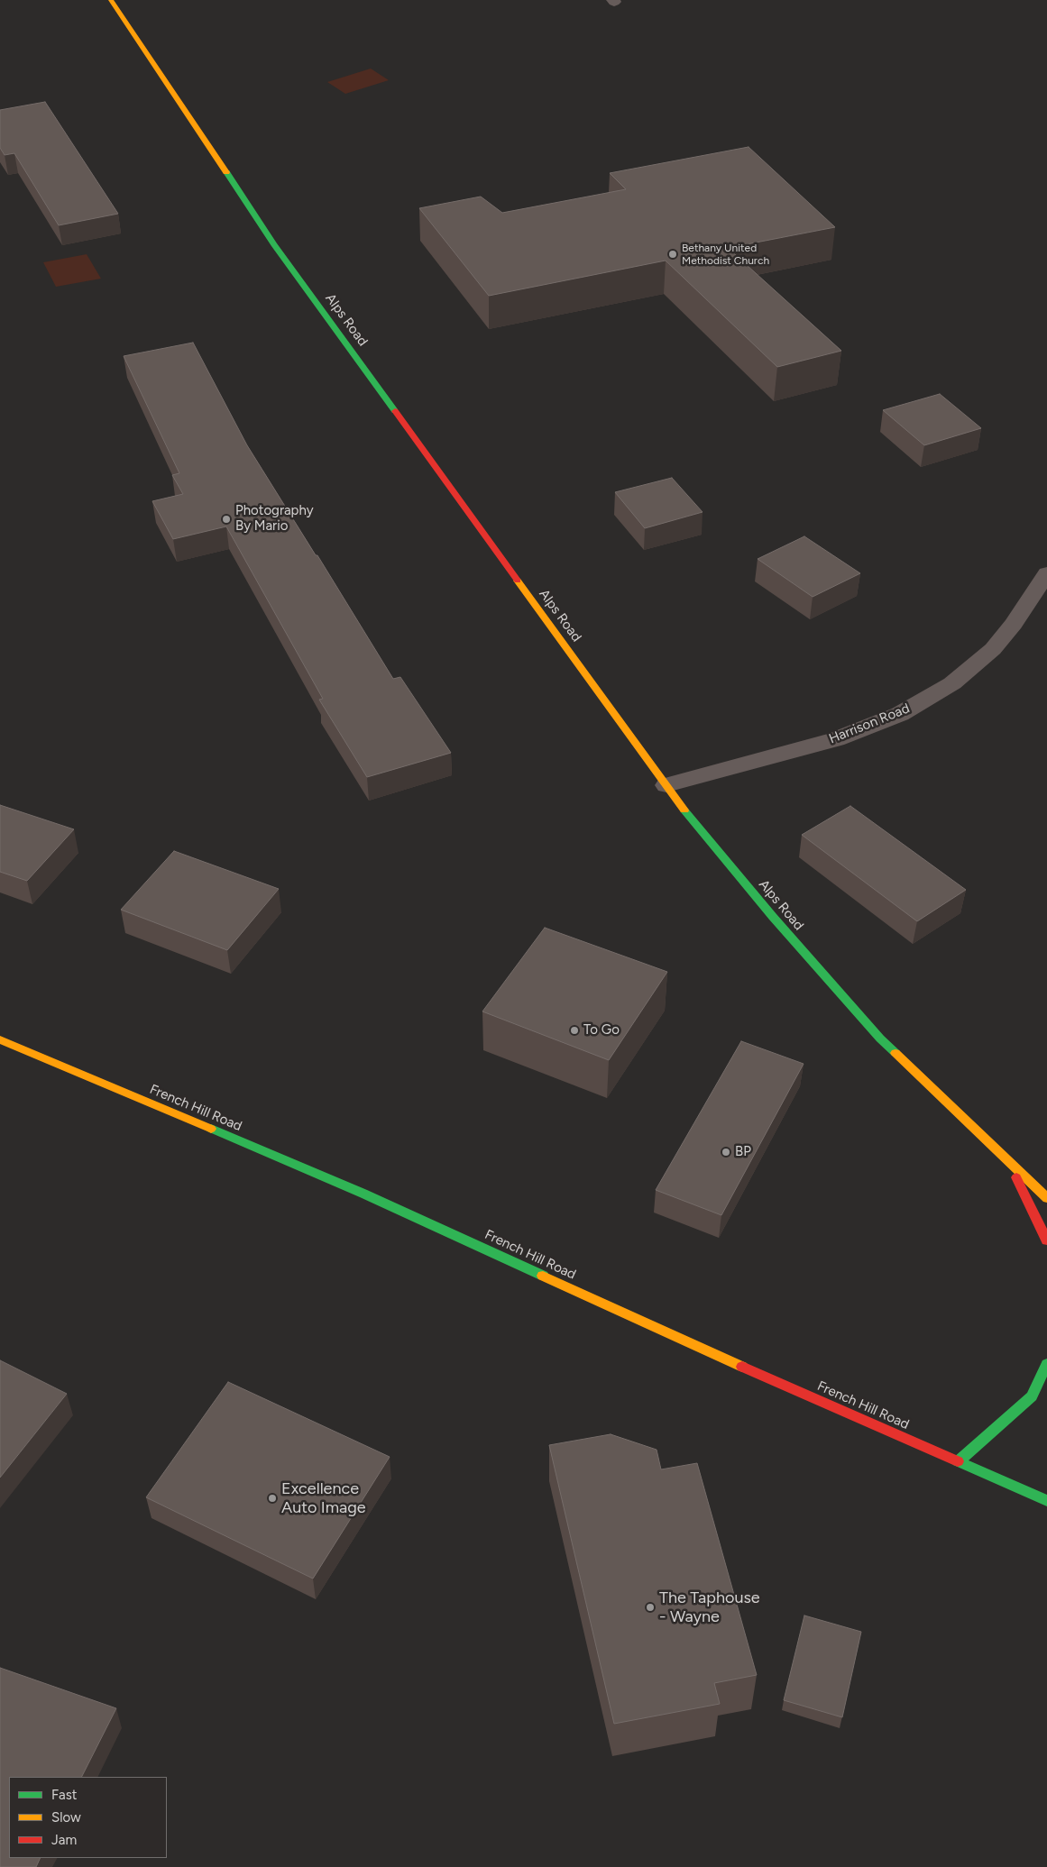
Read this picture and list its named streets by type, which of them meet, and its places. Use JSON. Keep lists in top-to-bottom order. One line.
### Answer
{"streets":{"main road":["Alps Road","French Hill Road"],"street":["Harrison Road"]},"crossings":[["Alps Road","Harrison Road"]],"places":["Bethany United Methodist Church","Photography By Mario","To Go","BP","Excellence Auto Image","The Taphouse - Wayne"],"legend":["Fast","Slow","Jam"]}
